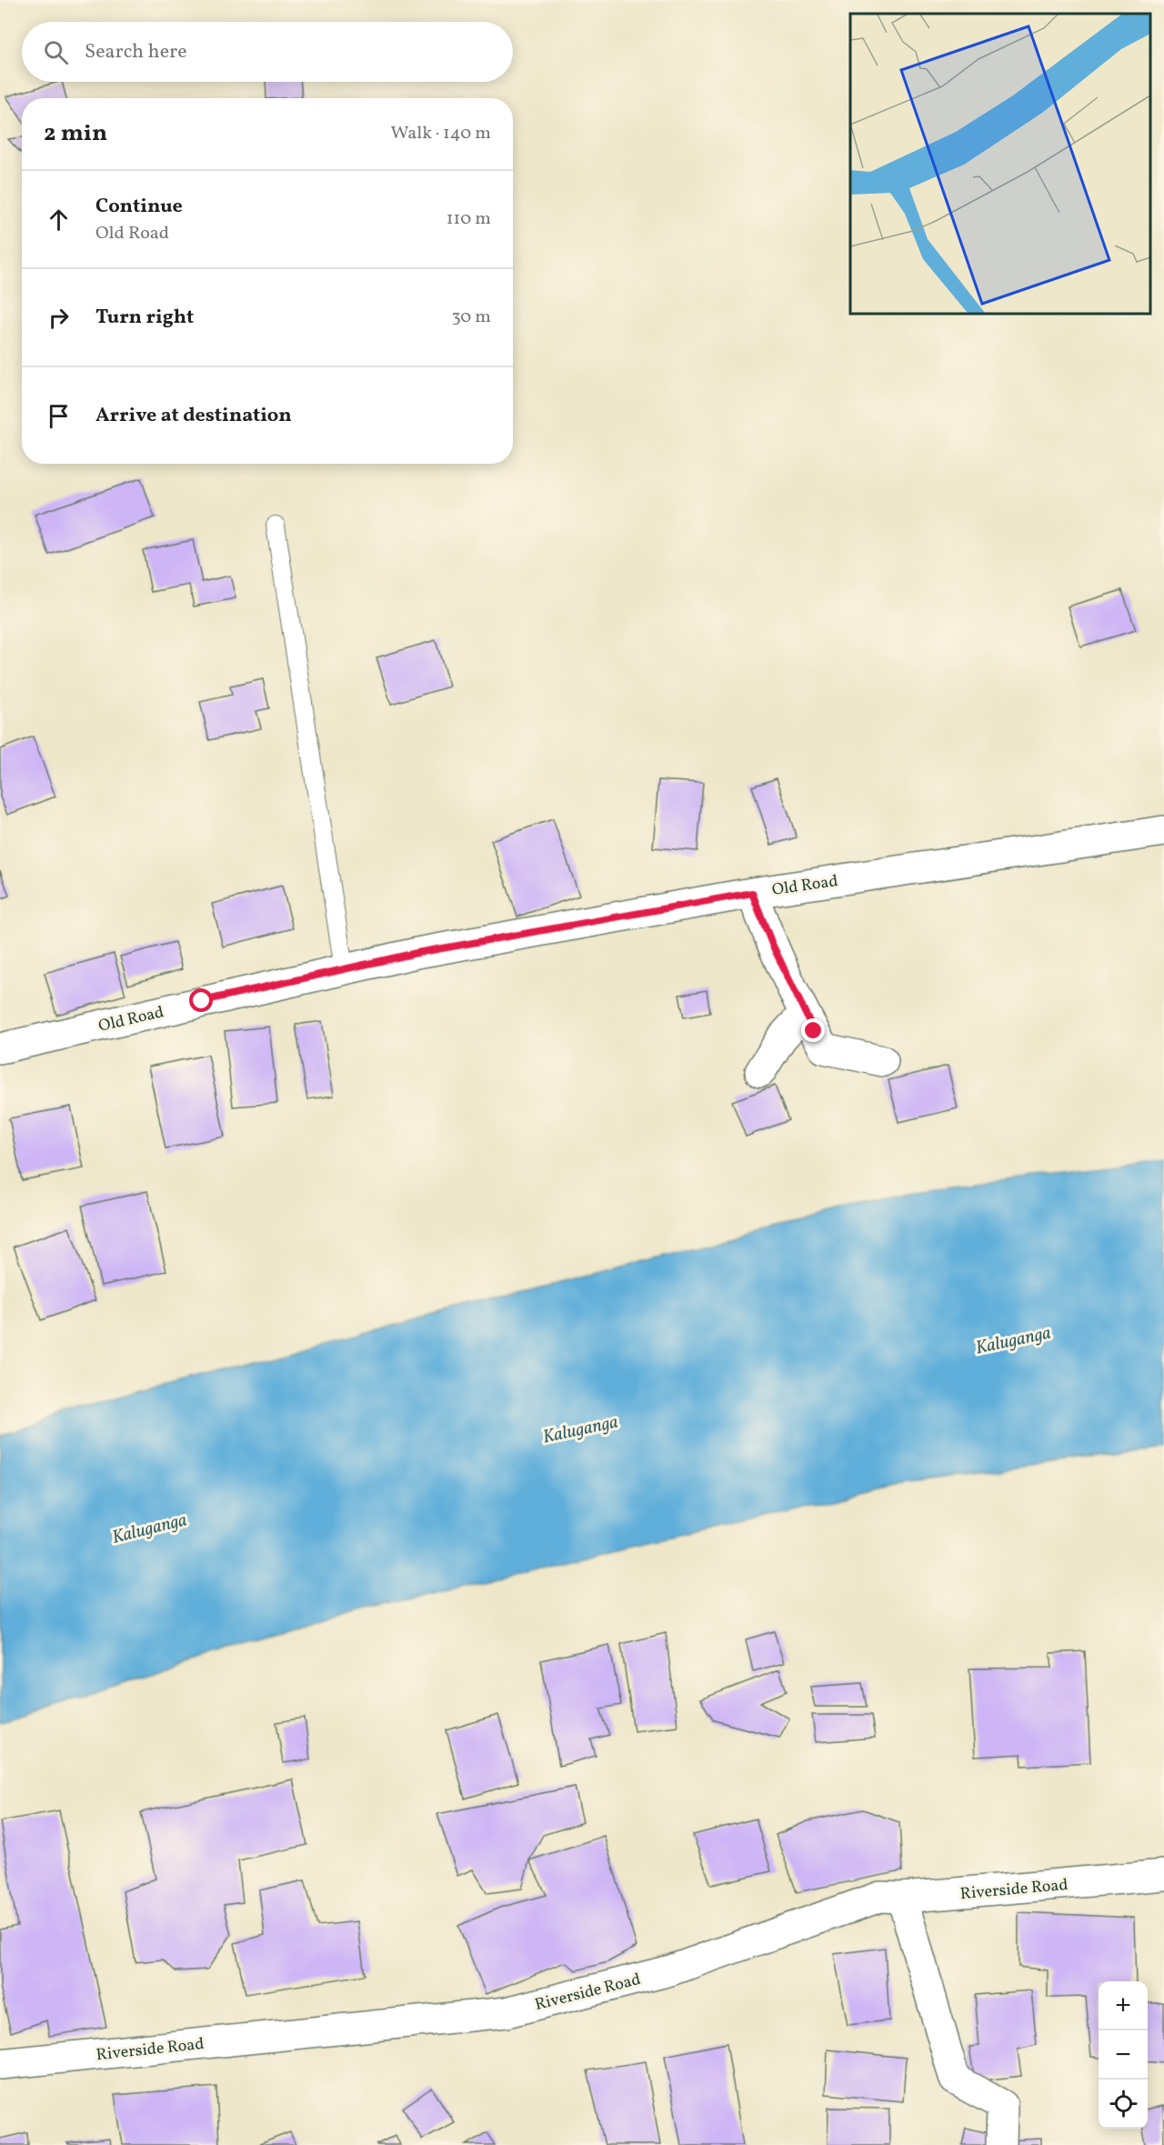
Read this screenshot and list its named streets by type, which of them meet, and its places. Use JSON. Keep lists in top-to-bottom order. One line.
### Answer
{"streets":{"street":["Old Road","Riverside Road"]},"water":["Kaluganga"],"page":{"search":"Search here","heading":["2 min","Walk · 140 m"],"list":[["Continue","Old Road","110 m"],["Turn right","30 m"],"Arrive at destination"],"map_buttons":["+","−"]}}
